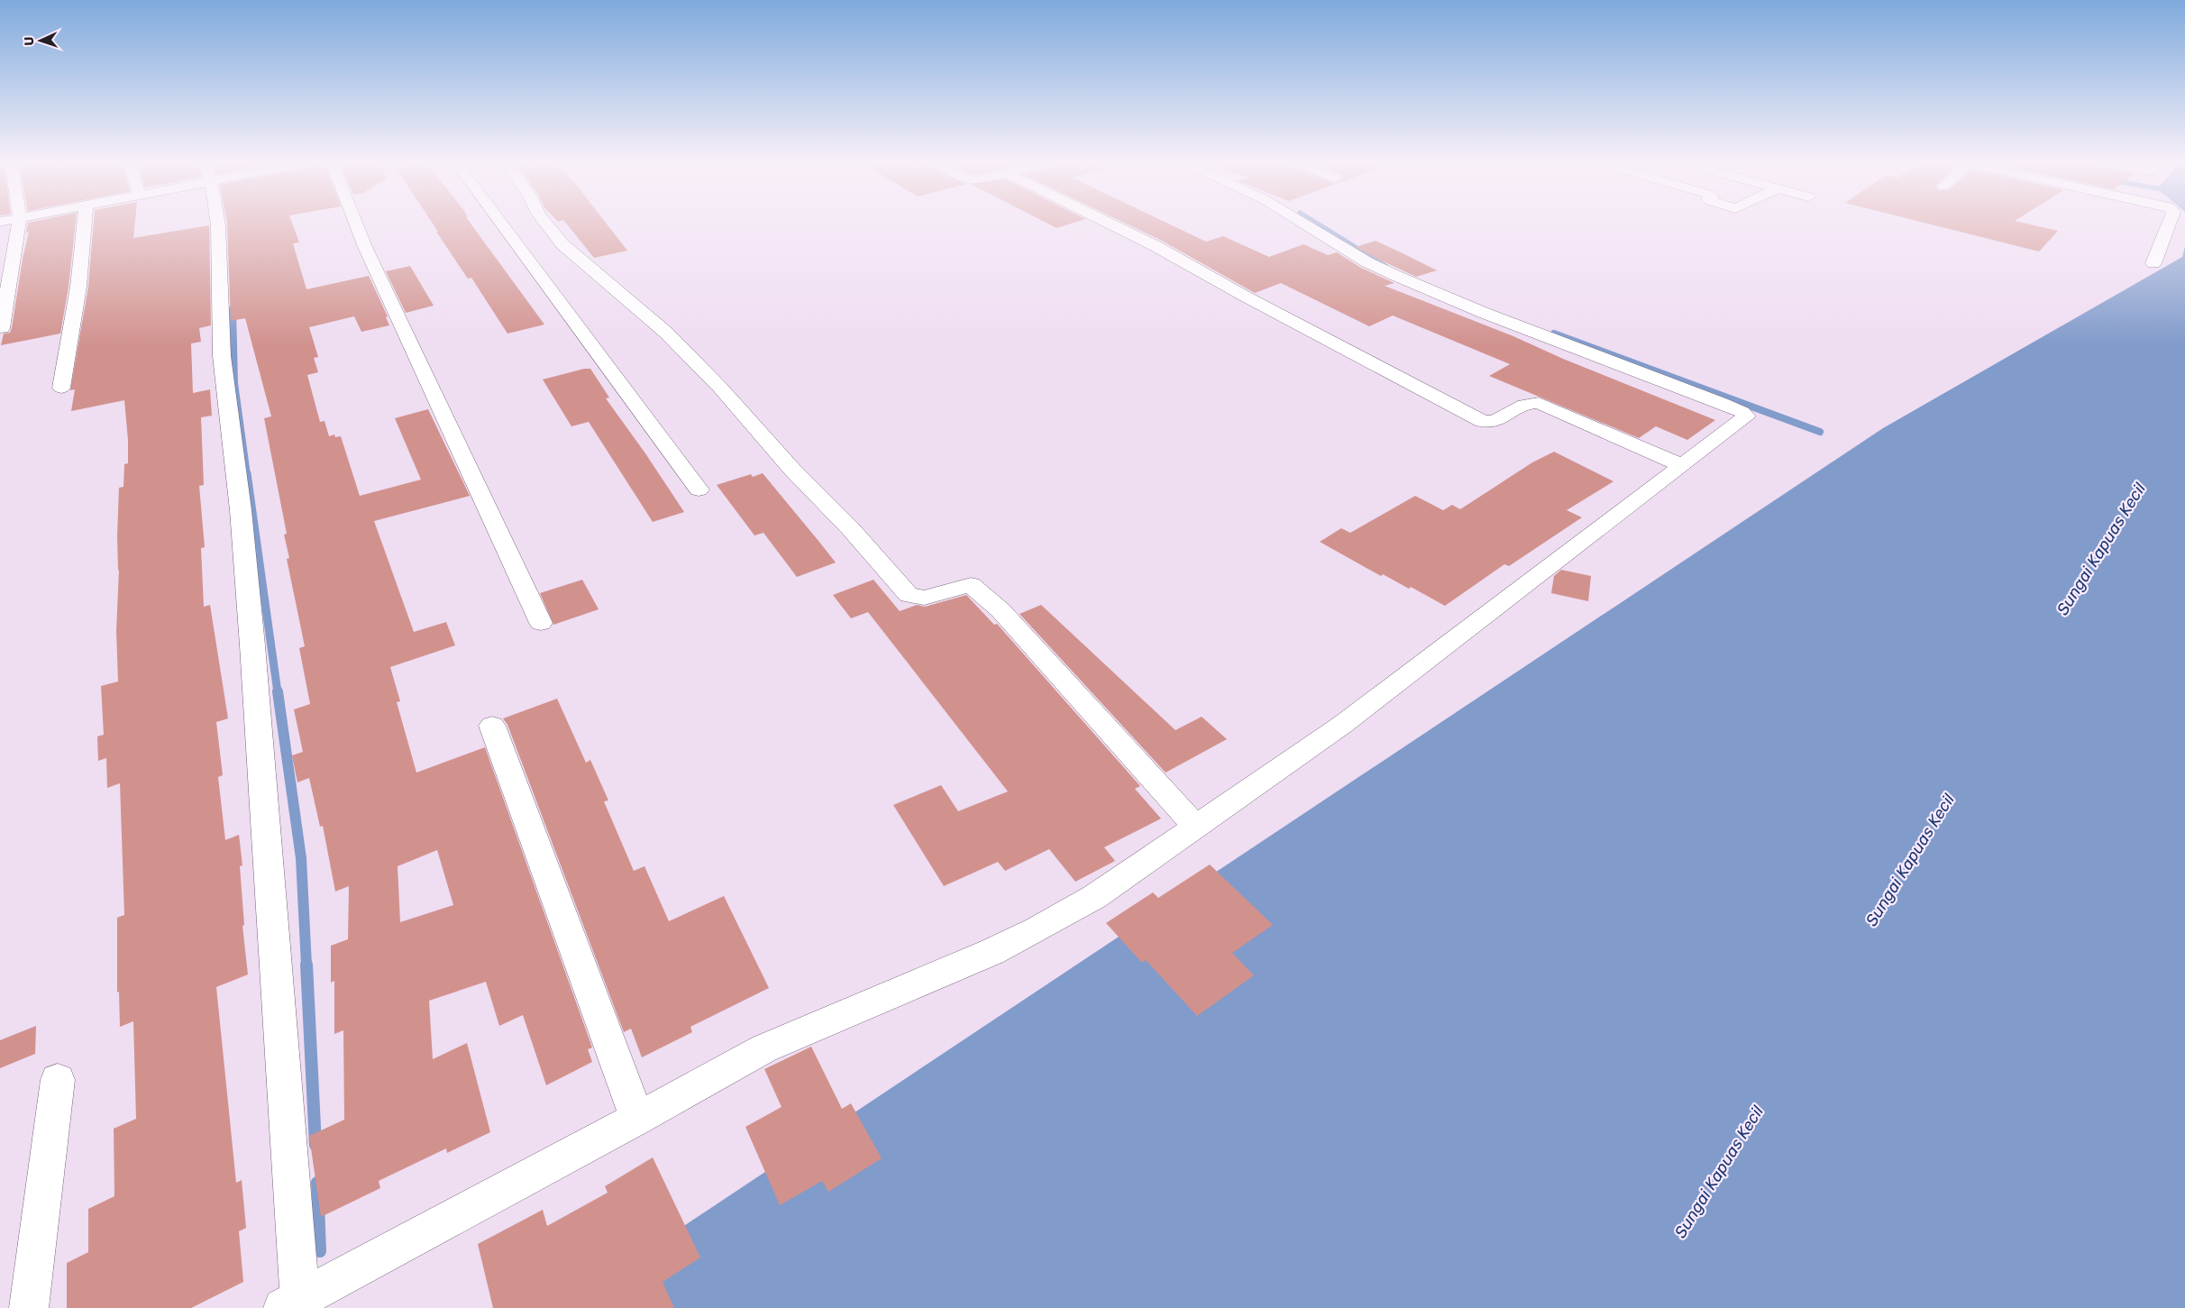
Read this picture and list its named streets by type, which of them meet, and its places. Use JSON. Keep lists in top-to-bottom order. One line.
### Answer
{"water":["Sungai Kapuas Kecil"],"north":"left"}
